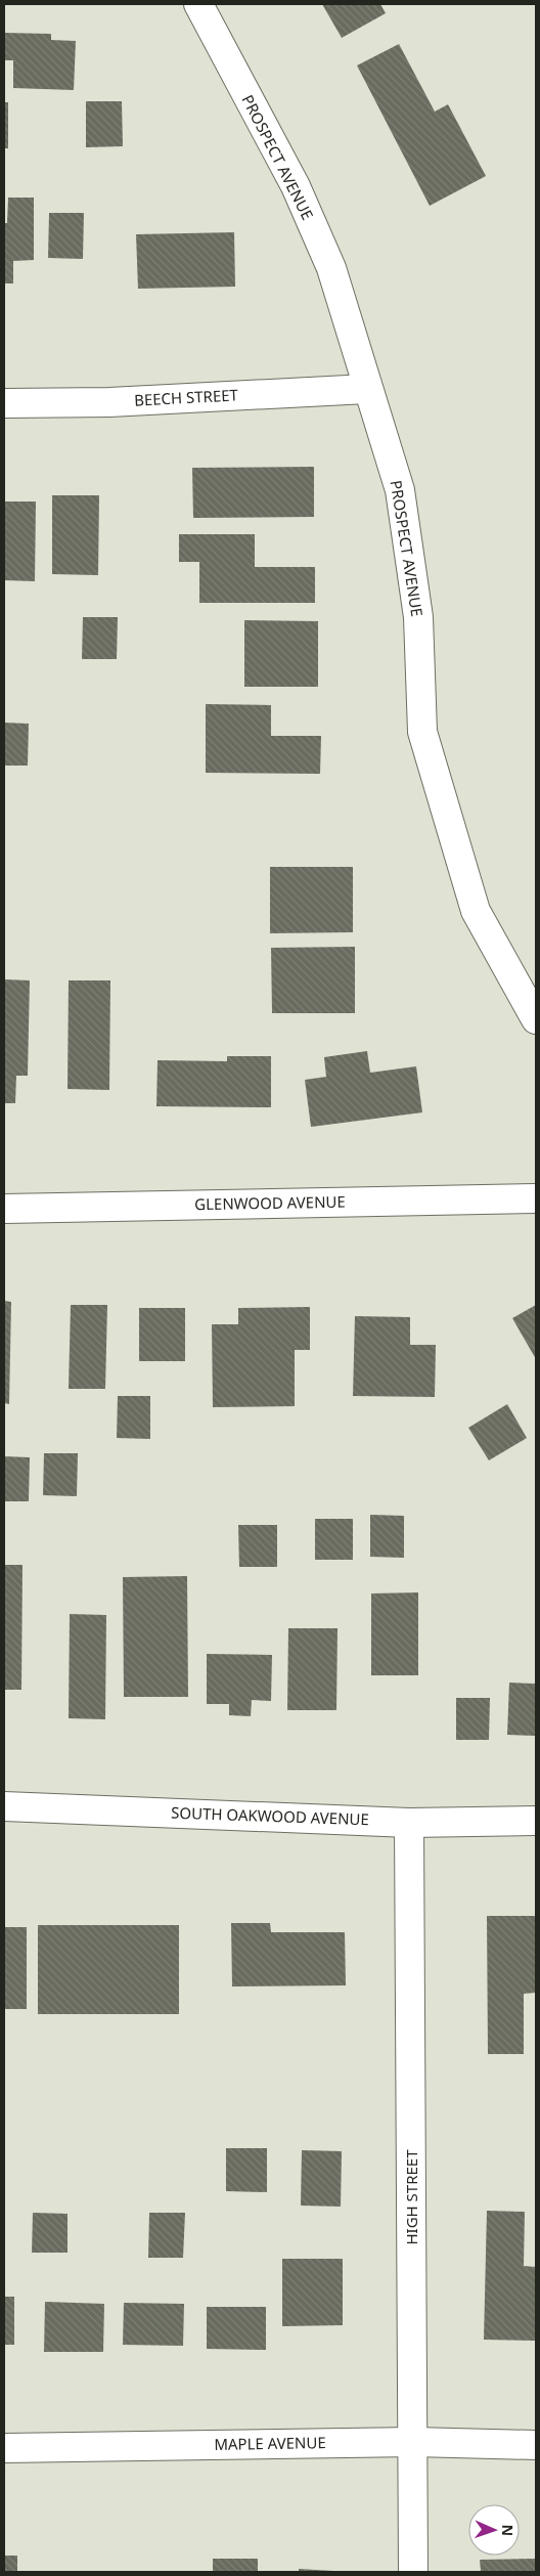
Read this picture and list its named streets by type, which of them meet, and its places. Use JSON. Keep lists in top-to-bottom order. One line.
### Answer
{"streets":{"street":["PROSPECT AVENUE","BEECH STREET","GLENWOOD AVENUE","SOUTH OAKWOOD AVENUE","HIGH STREET","MAPLE AVENUE"]},"crossings":[["PROSPECT AVENUE","BEECH STREET"],["SOUTH OAKWOOD AVENUE","HIGH STREET"],["HIGH STREET","MAPLE AVENUE"]],"north":"right"}
